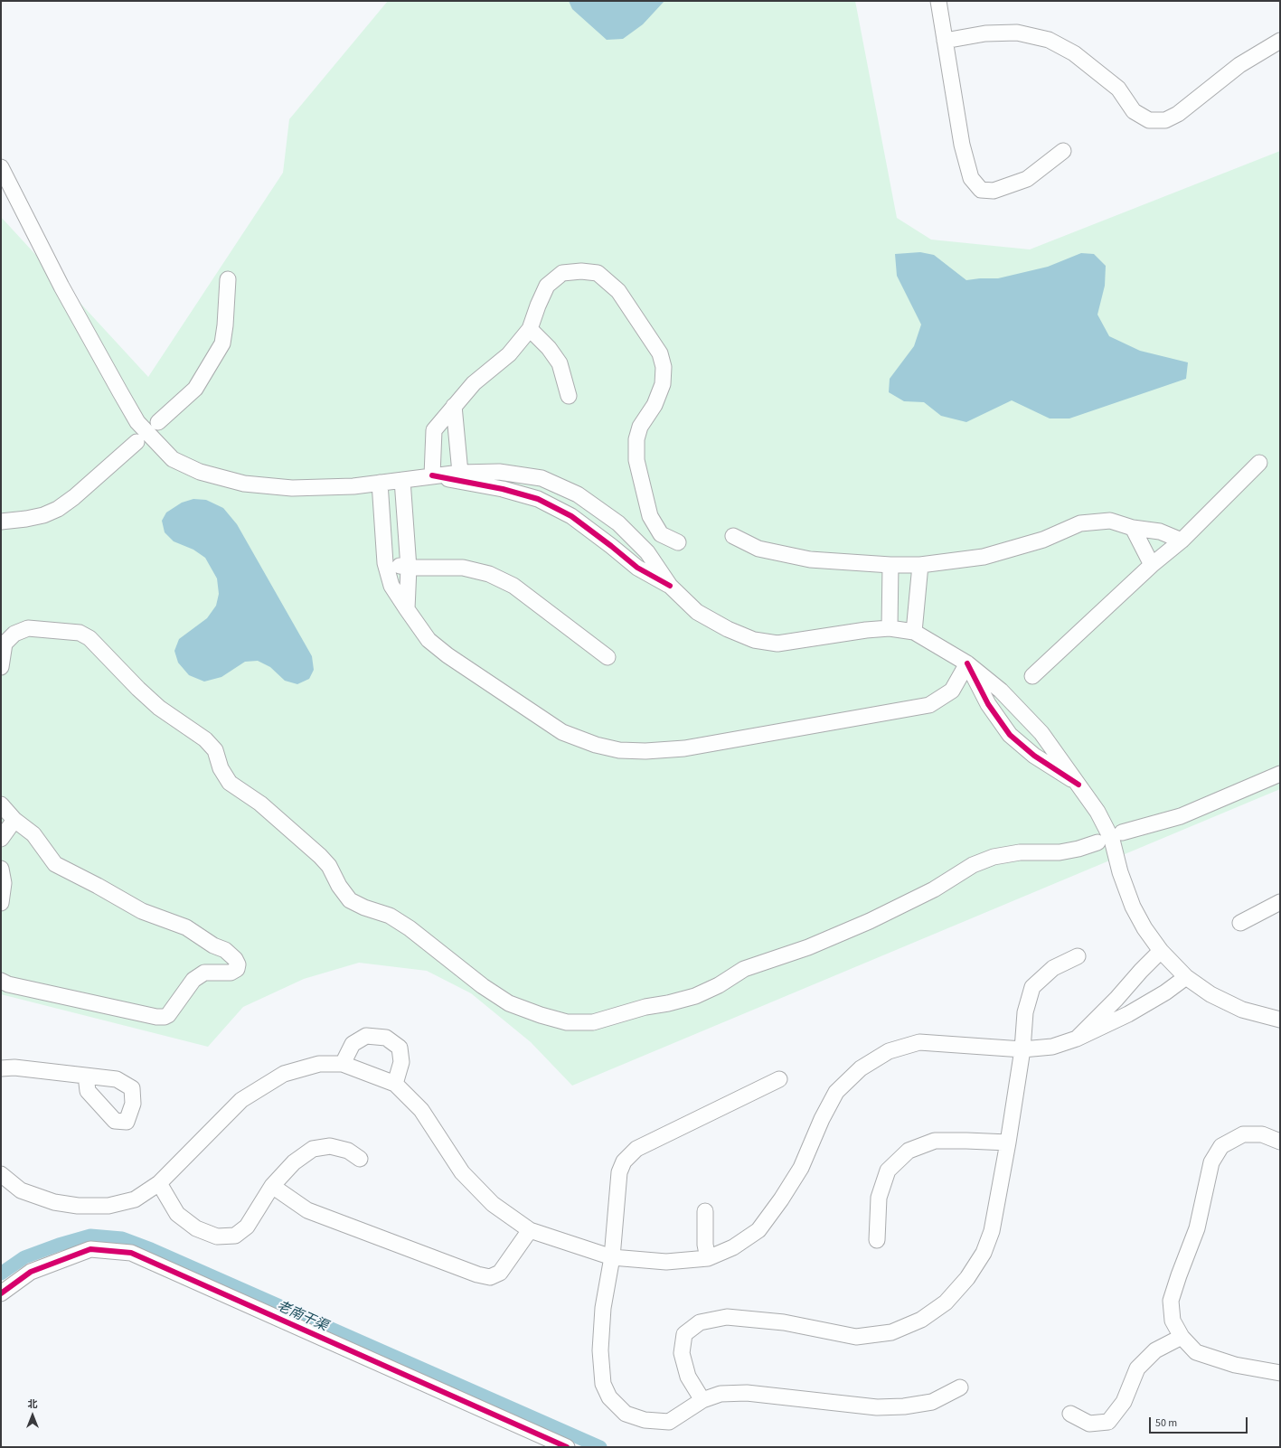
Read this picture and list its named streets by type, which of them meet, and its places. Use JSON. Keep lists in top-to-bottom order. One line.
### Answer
{"water":["老南干渠"],"scale_bar":"50 m","north":"top"}
